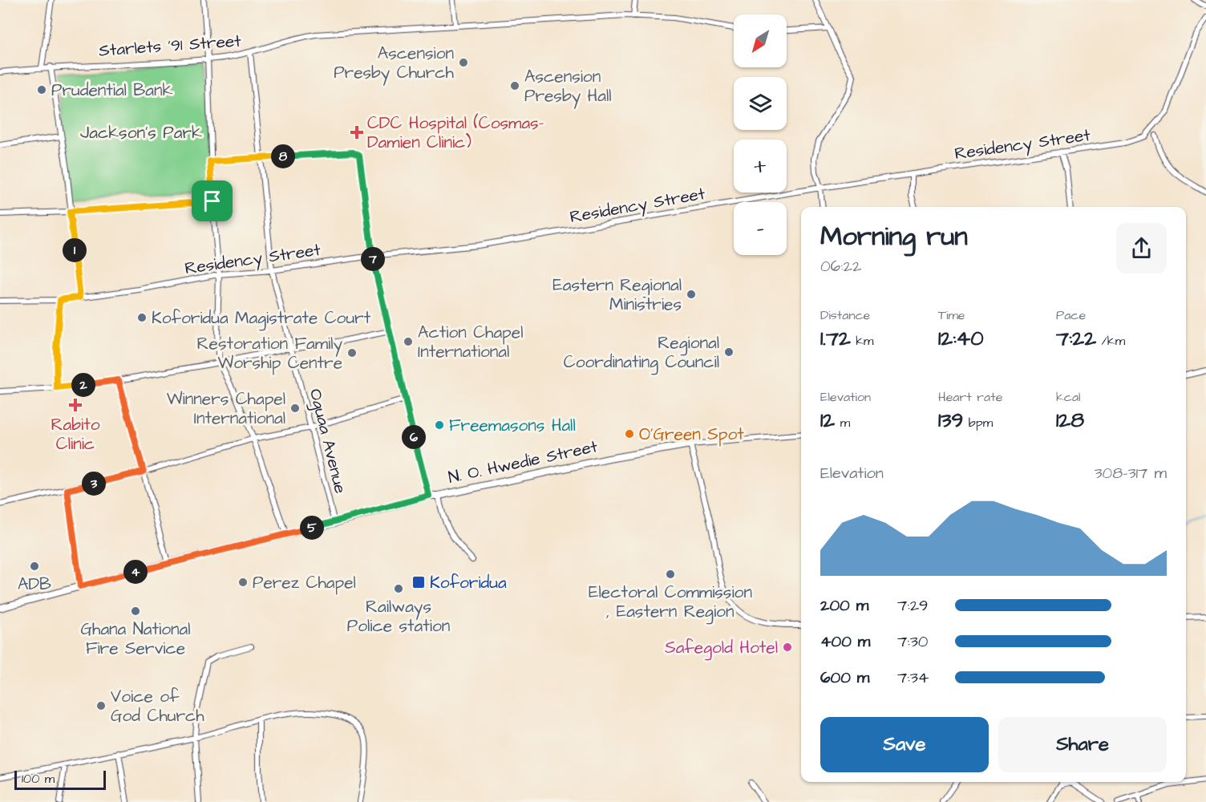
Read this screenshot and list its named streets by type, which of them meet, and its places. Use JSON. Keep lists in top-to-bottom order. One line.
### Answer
{"streets":{"street":["Starlets '91 Street","Residency Street","Oguaa Avenue","N. O. Hwedie Street"]},"crossings":[["Starlets '91 Street","Oguaa Avenue"],["Residency Street","Oguaa Avenue"],["Oguaa Avenue","N. O. Hwedie Street"]],"parks":["Jackson's Park"],"places":{"other":["Ascension Presby Church","Ascension Presby Hall","Prudential Bank","Eastern Regional Ministries","Koforidua Magistrate Court","Action Chapel International","Regional Coordinating Council","Restoration Family Worship Centre","Winners Chapel International","Freemasons Hall","O'Green Spot","ADB","Electoral Commission , Eastern Region","Perez Chapel","Railways Police station","Ghana National Fire Service","Safegold Hotel","Voice of God Church"],"health":["CDC Hospital (Cosmas- Damien Clinic)","Rabito Clinic"],"transit":["Koforidua"]},"scale_bar":"100 m","north":"bottom left","page":{"map_buttons":["+","−"],"pins":["8","1","7","2","6","3","5","4"],"heading":["Morning run","06:22"],"stats":[["Distance","1.72 km"],["Time","12:40"],["Pace","7:22 /km"],["Elevation","12 m"],["Heart rate","139 bpm"],["kcal","128"]],"chart":["Elevation","308–317 m"],"list":[{"name":"200 m","note":"7:29"},{"name":"400 m","note":"7:30"},{"name":"600 m","note":"7:34"}],"buttons":["Save","Share"],"scale":"100 m"}}
